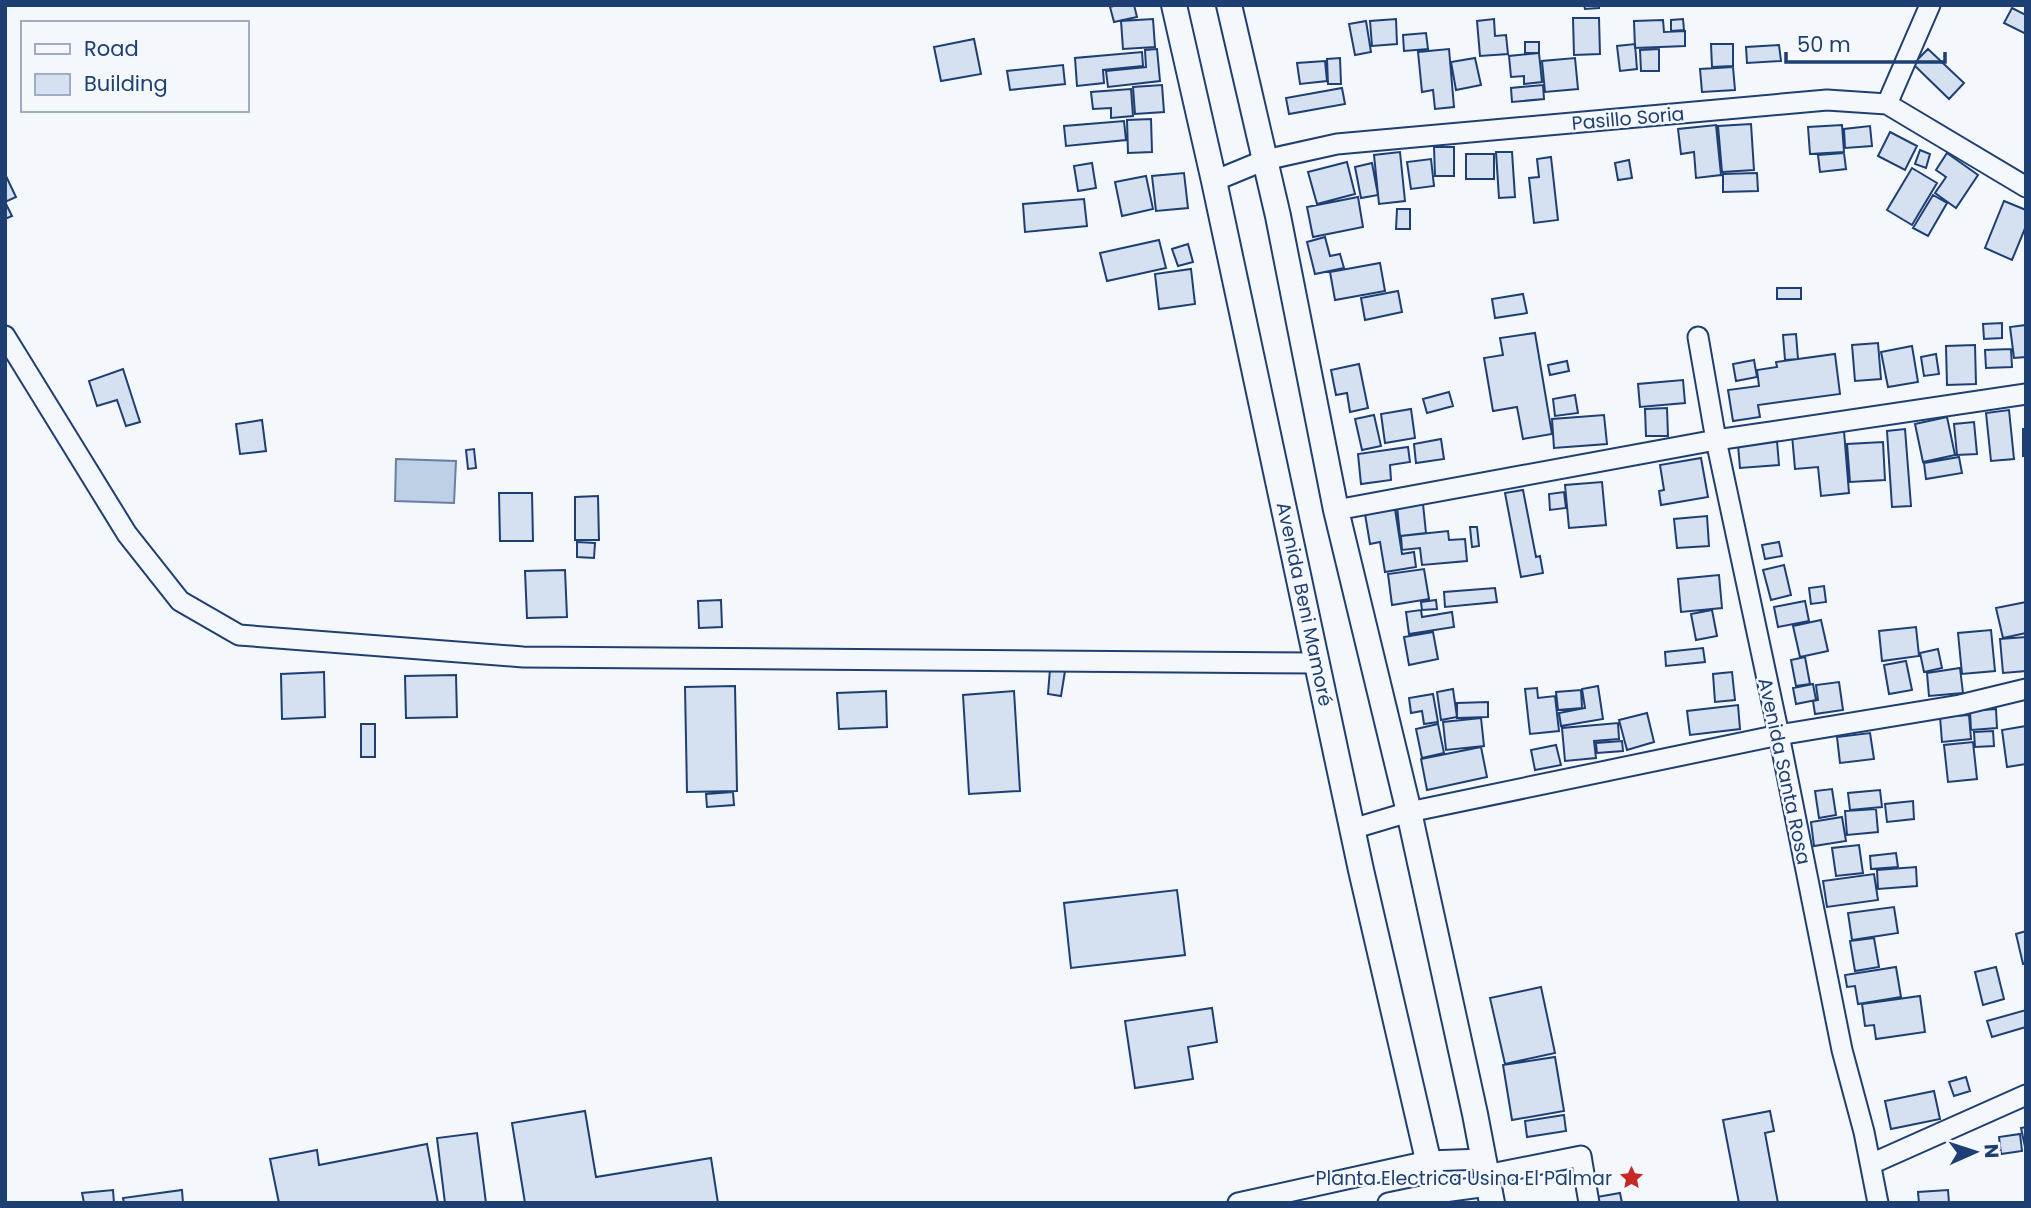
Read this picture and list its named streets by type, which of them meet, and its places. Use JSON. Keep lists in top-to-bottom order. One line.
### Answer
{"streets":{"street":["Pasillo Soria","Avenida Beni Mamoré","Avenida Santa Rosa"]},"crossings":[["Pasillo Soria","Avenida Beni Mamoré"]],"places":{"place":["Planta Electrica Usina El Palmar"]},"legend":["Road","Building"],"scale_bar":"50 m","north":"right"}
